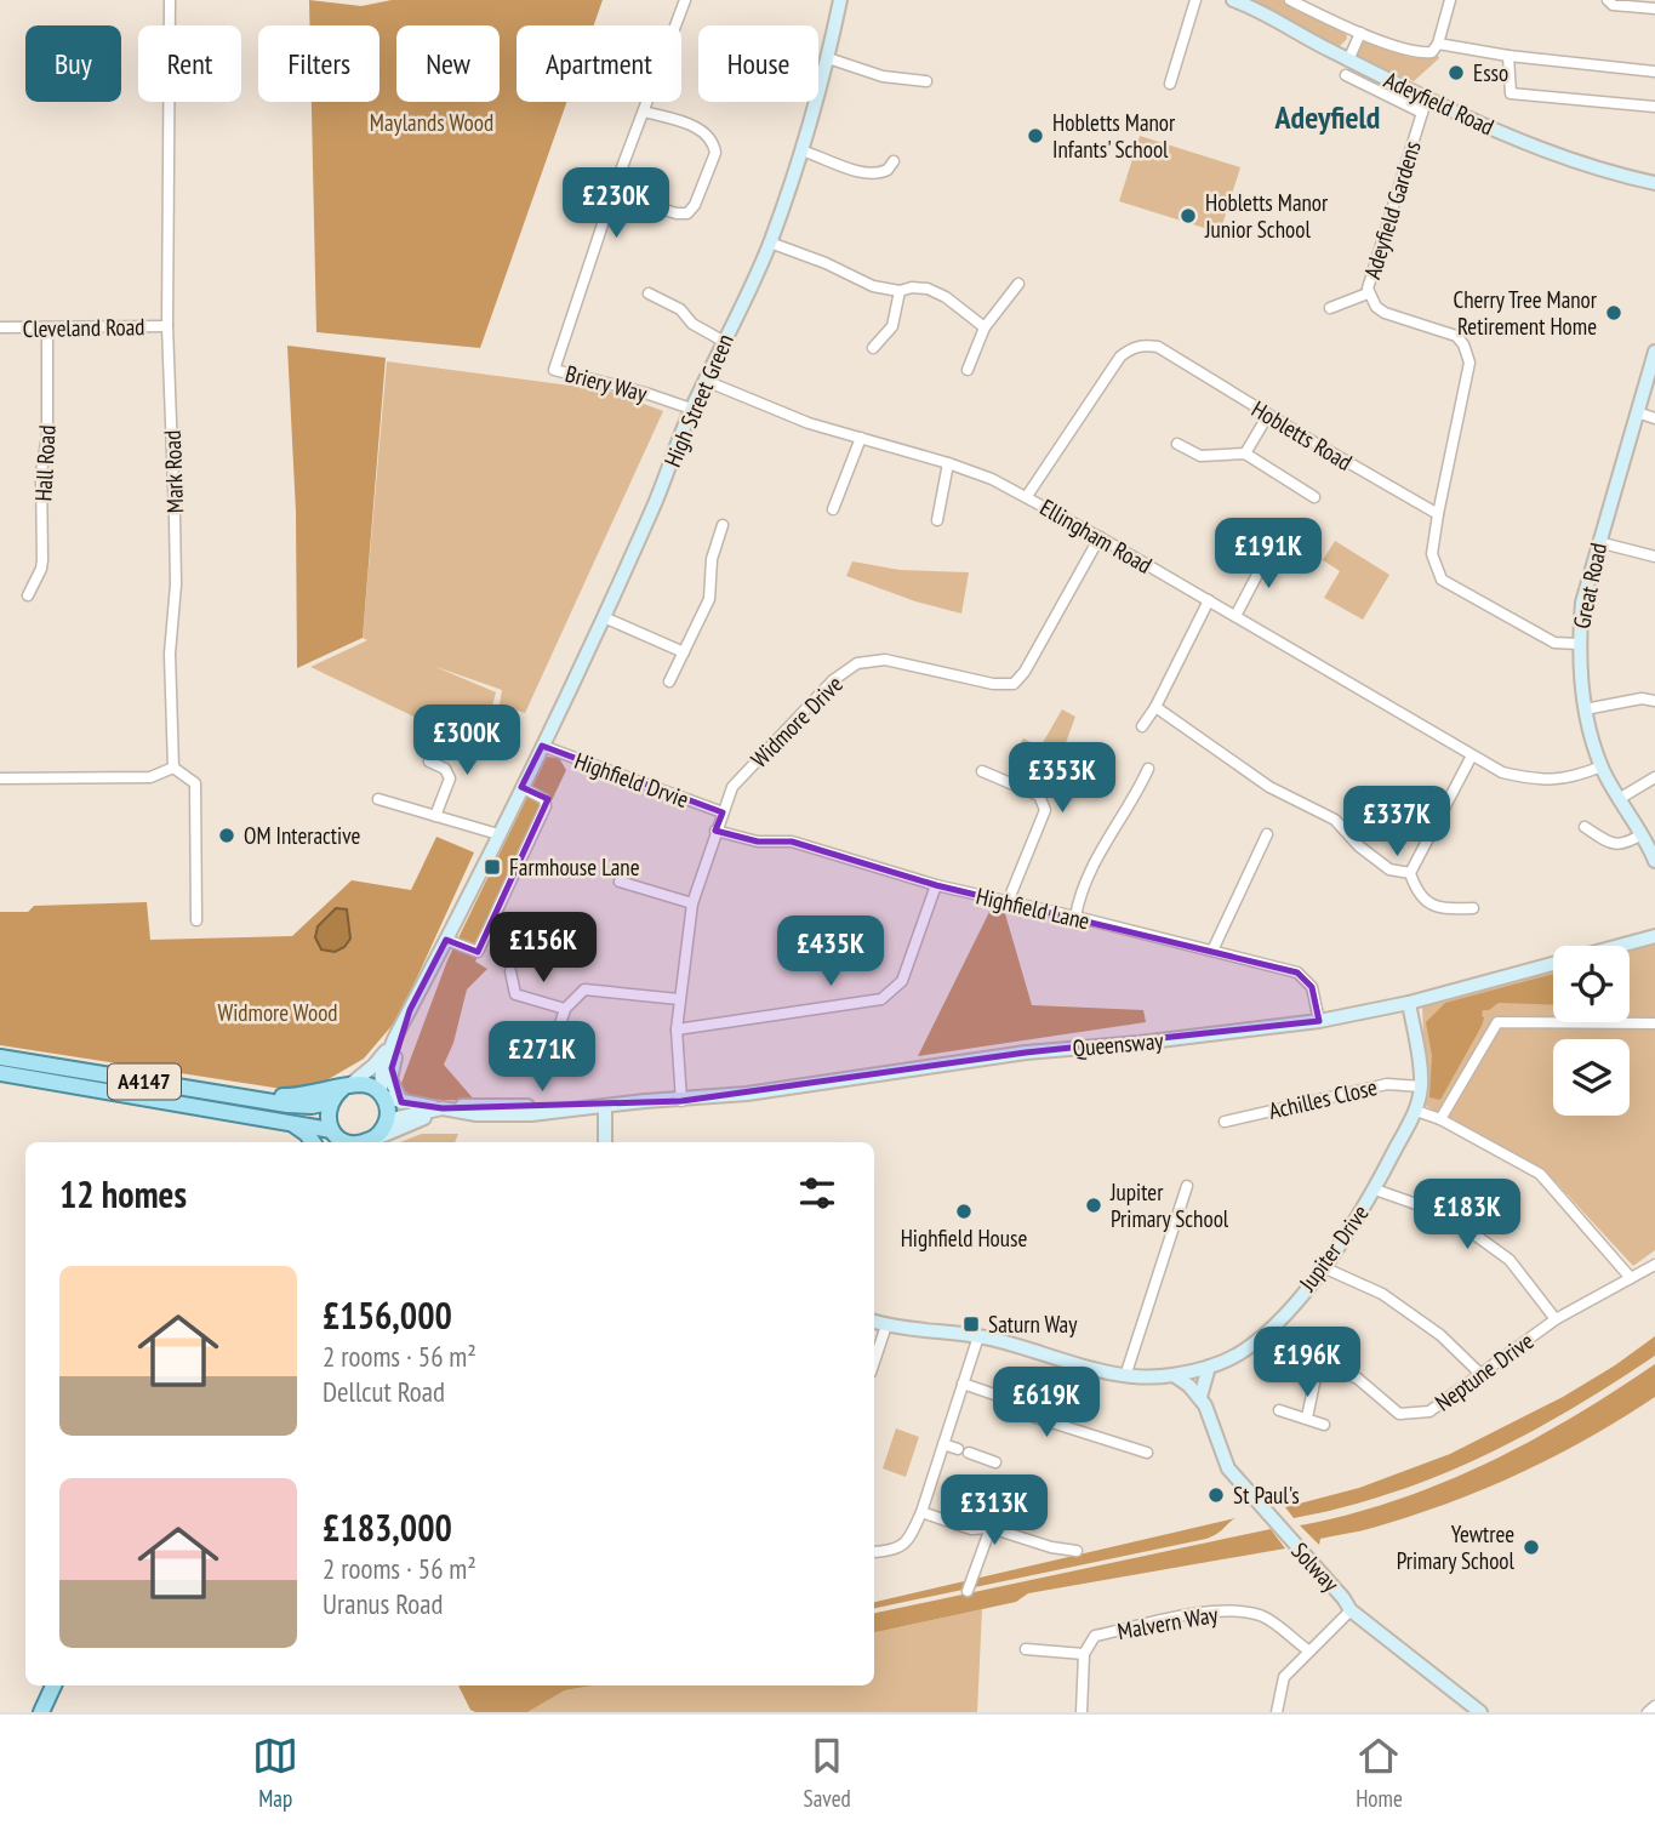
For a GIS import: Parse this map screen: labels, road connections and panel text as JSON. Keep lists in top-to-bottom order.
{
  "streets": {
    "main road": ["A4147"],
    "street": [
      "Adeyfield Road",
      "Adeyfield Gardens",
      "Cleveland Road",
      "Briery Way",
      "High Street Green",
      "Hobletts Road",
      "Hall Road",
      "Mark Road",
      "Ellingham Road",
      "Great Road",
      "Widmore Drive",
      "Highfield Drvie",
      "Highfield Lane",
      "Queensway",
      "Achilles Close",
      "Jupiter Drive",
      "Neptune Drive",
      "Solway",
      "Malvern Way"
    ]
  },
  "crossings": [
    ["Adeyfield Road", "Adeyfield Gardens"],
    ["Adeyfield Gardens", "Hobletts Road"],
    ["Cleveland Road", "Hall Road"],
    ["Cleveland Road", "Mark Road"],
    ["Briery Way", "High Street Green"],
    ["High Street Green", "Ellingham Road"],
    ["High Street Green", "Highfield Drvie"],
    ["High Street Green", "Queensway"],
    ["High Street Green", "A4147"],
    ["Hobletts Road", "Ellingham Road"],
    ["Ellingham Road", "Great Road"],
    ["Ellingham Road", "Widmore Drive"],
    ["Widmore Drive", "Highfield Drvie"],
    ["Widmore Drive", "Highfield Lane"],
    ["Widmore Drive", "Queensway"],
    ["Highfield Lane", "Queensway"],
    ["Queensway", "A4147"],
    ["Queensway", "Jupiter Drive"],
    ["Achilles Close", "Jupiter Drive"],
    ["Jupiter Drive", "Neptune Drive"],
    ["Jupiter Drive", "Solway"]
  ],
  "districts": ["Adeyfield"],
  "parks": ["Maylands Wood", "Widmore Wood"],
  "places": {
    "other": [
      "Esso",
      "Hobletts Manor Infants' School",
      "Hobletts Manor Junior School",
      "Cherry Tree Manor Retirement Home",
      "OM Interactive",
      "Jupiter Primary School",
      "Highfield House",
      "St Paul's",
      "Yewtree Primary School"
    ],
    "transit": ["Farmhouse Lane", "Saturn Way"]
  },
  "page": {
    "chip": [
      "Buy",
      "Rent",
      "Filters",
      "New",
      "Apartment",
      "House"
    ],
    "price": [
      "£230K",
      "£191K",
      "£300K",
      "£353K",
      "£337K",
      "£156K",
      "£435K",
      "£271K",
      "£183K",
      "£196K",
      "£619K",
      "£313K"
    ],
    "heading": "12 homes",
    "list": [
      {
        "name": "£156,000",
        "note": "2 rooms · 56 m² · Dellcut Road"
      },
      {
        "name": "£183,000",
        "note": "2 rooms · 56 m² · Uranus Road"
      }
    ],
    "tabs": ["Map", "Saved", "Home"]
  }
}
